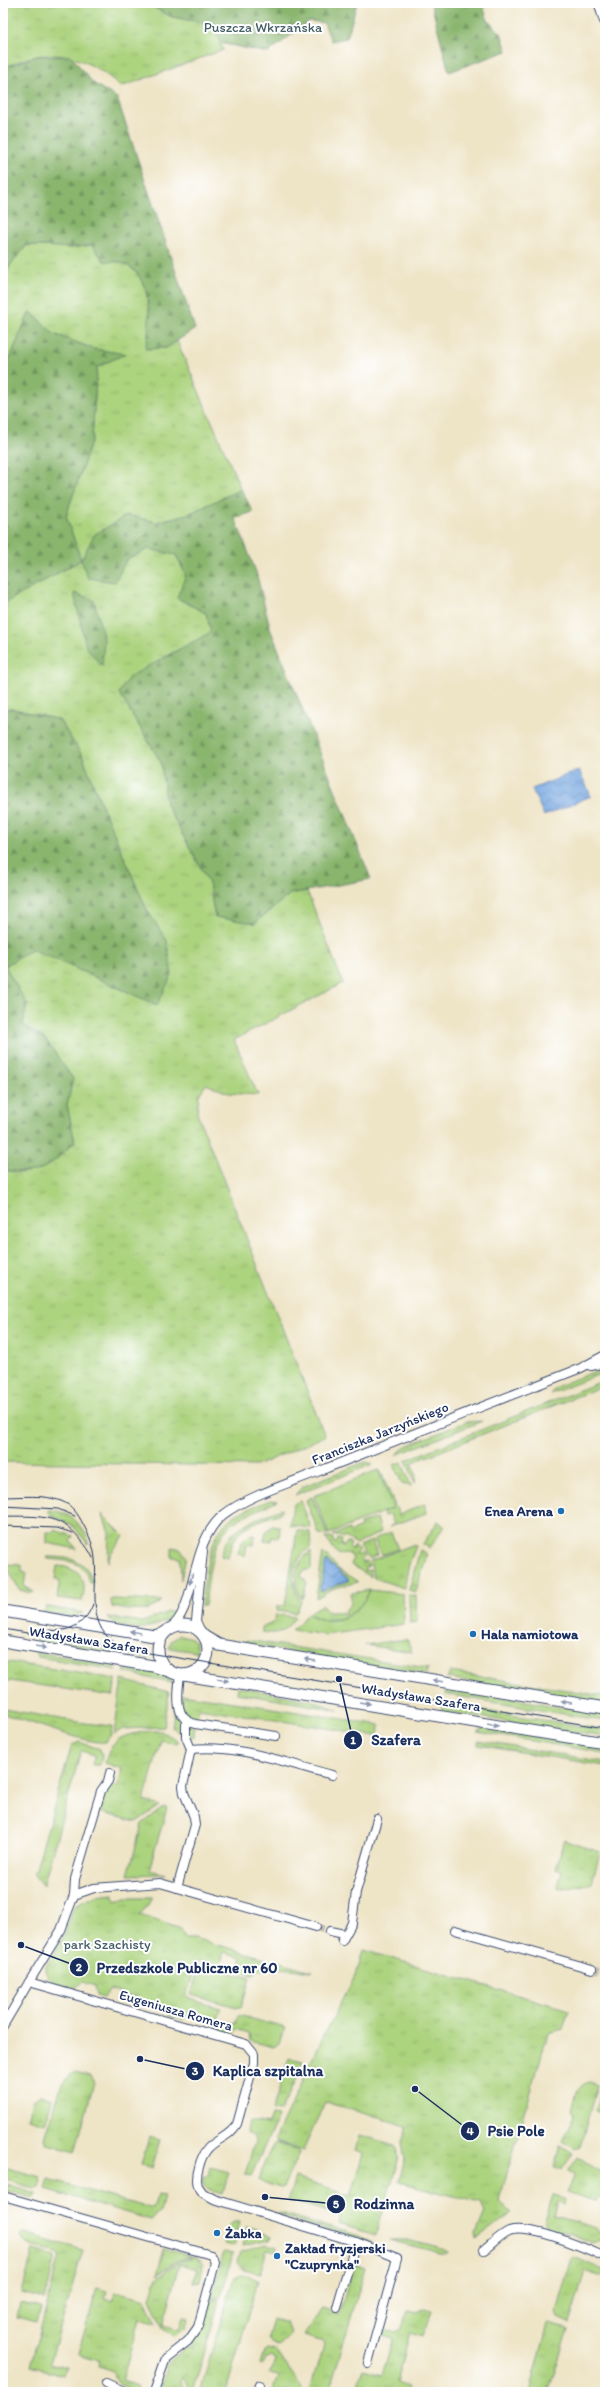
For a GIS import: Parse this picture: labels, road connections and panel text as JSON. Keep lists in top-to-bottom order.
{
  "streets": {
    "main road": ["Władysława Szafera"],
    "street": ["Franciszka Jarzyńskiego", "Eugeniusza Romera"]
  },
  "crossings": [
    ["Franciszka Jarzyńskiego", "Władysława Szafera"]
  ],
  "parks": ["Puszcza Wkrzańska", "park Szachisty"],
  "places": [
    "Enea Arena",
    "Hala namiotowa",
    "Szafera",
    "Przedszkole Publiczne nr 60",
    "Kaplica szpitalna",
    "Psie Pole",
    "Rodzinna",
    "Żabka",
    "Zakład fryzjerski \"Czuprynka\""
  ]
}
